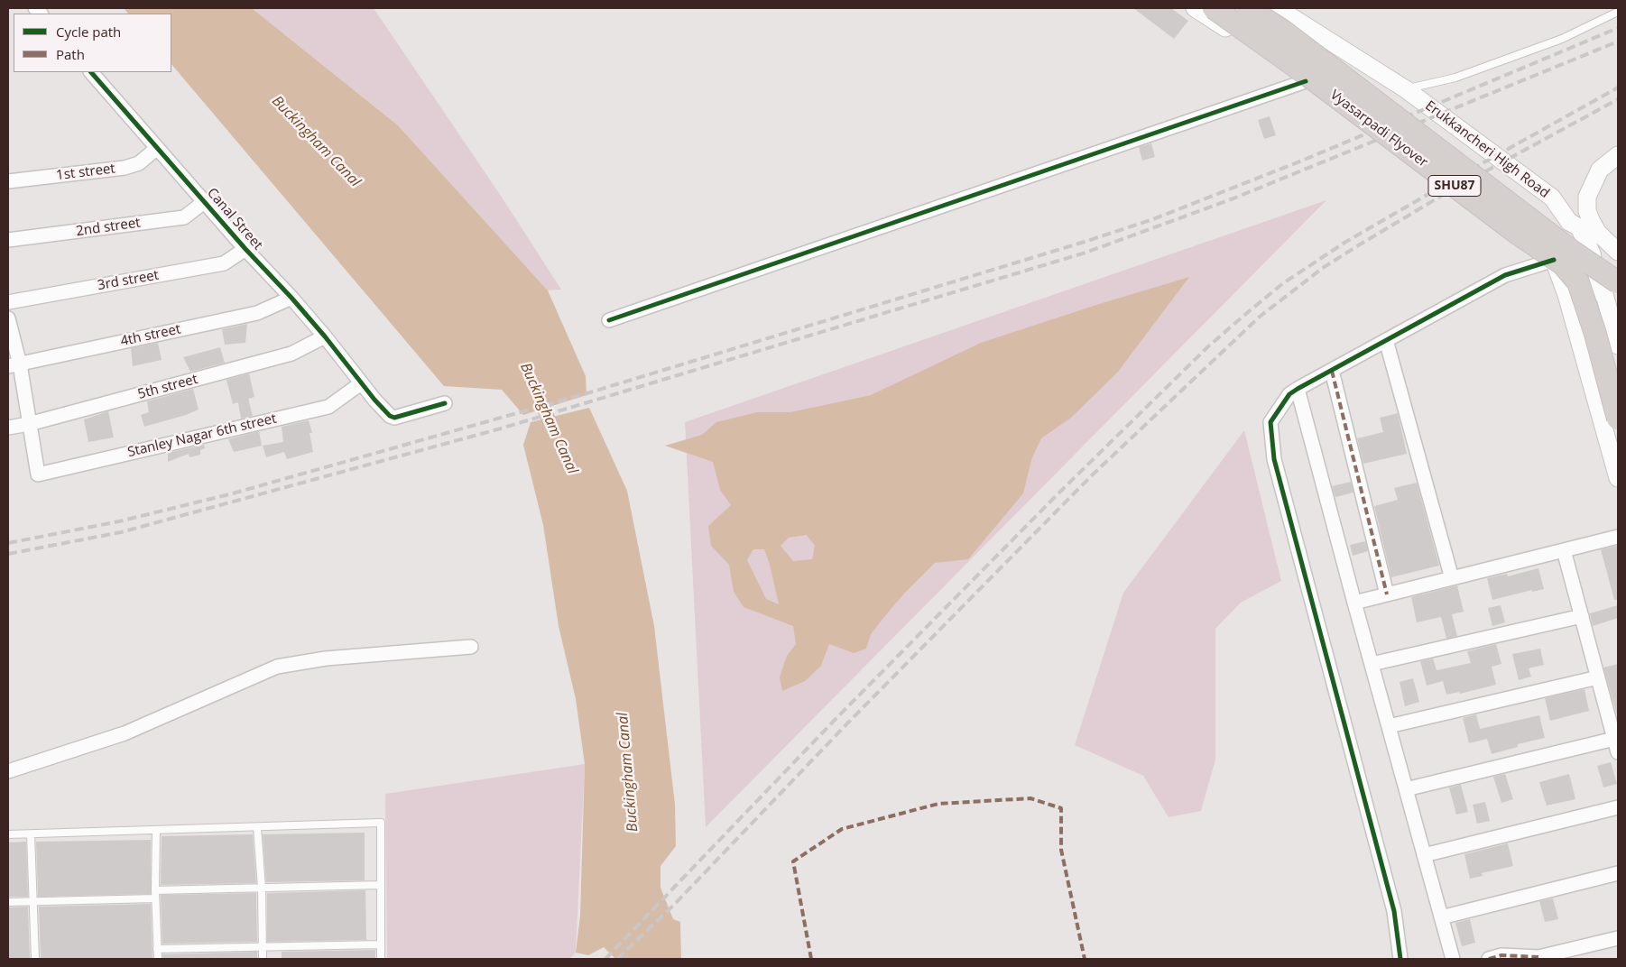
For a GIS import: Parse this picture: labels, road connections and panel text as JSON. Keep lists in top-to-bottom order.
{
  "streets": {
    "main road": ["Vyasarpadi Flyover", "SHU87"],
    "street": [
      "Erukkancheri High Road",
      "1st street",
      "Canal Street",
      "2nd street",
      "3rd street",
      "4th street",
      "5th street",
      "Stanley Nagar 6th street"
    ]
  },
  "crossings": [
    ["Vyasarpadi Flyover", "Erukkancheri High Road"],
    ["1st street", "Canal Street"],
    ["Canal Street", "2nd street"],
    ["Canal Street", "3rd street"],
    ["Canal Street", "4th street"],
    ["Canal Street", "5th street"],
    ["Canal Street", "Stanley Nagar 6th street"],
    ["5th street", "Stanley Nagar 6th street"]
  ],
  "water": ["Buckingham Canal"],
  "legend": ["Cycle path", "Path"]
}
